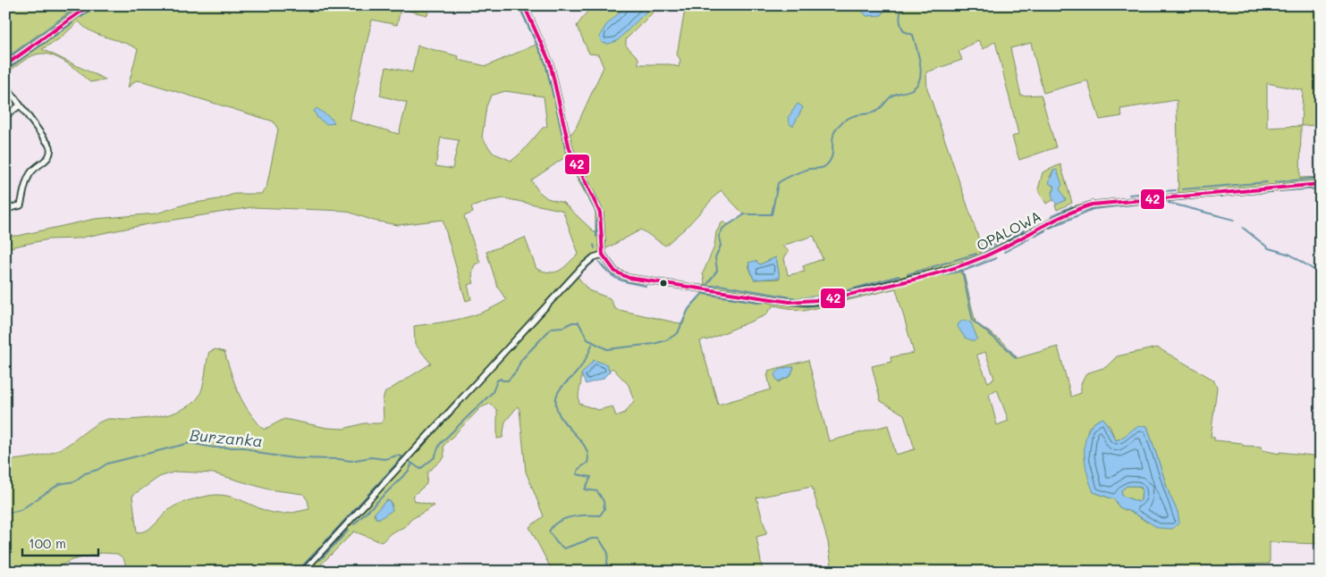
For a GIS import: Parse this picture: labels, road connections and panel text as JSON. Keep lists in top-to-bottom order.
{
  "streets": {
    "street": ["OPALOWA"]
  },
  "water": ["Burzanka"],
  "lines": ["transit line 42"],
  "scale_bar": "100 m"
}
